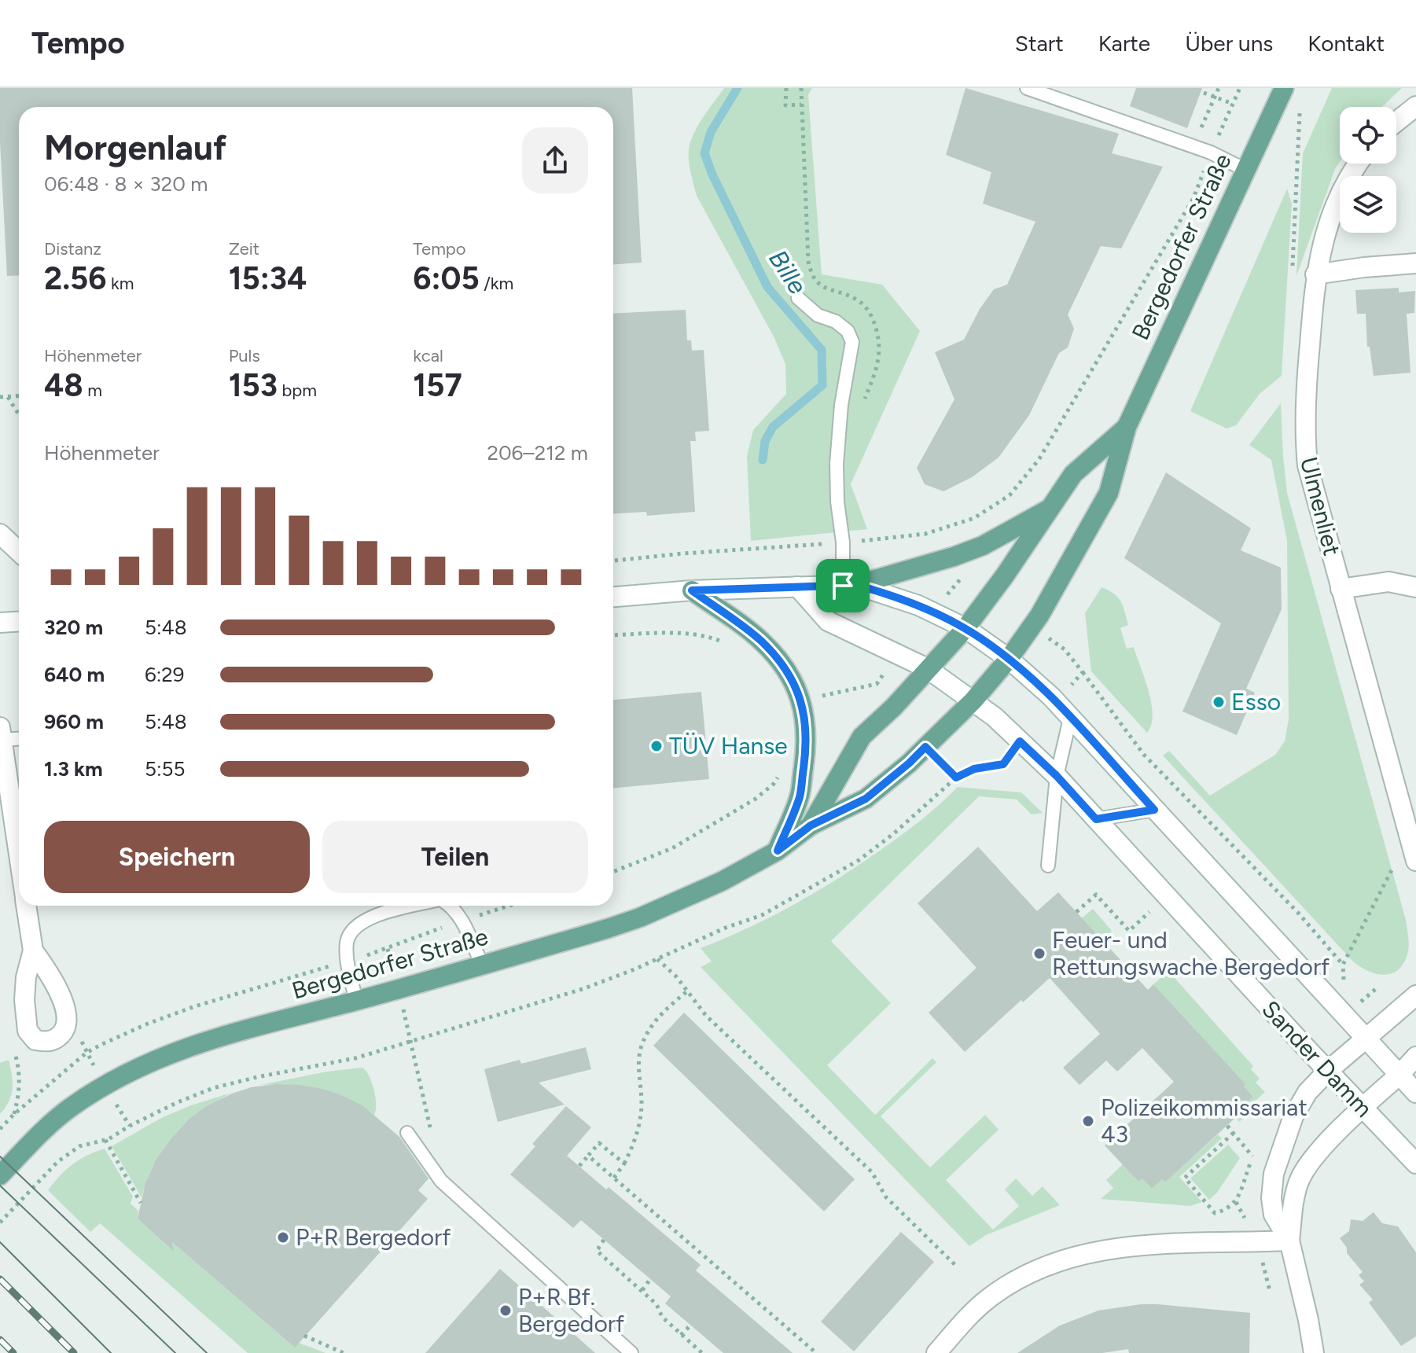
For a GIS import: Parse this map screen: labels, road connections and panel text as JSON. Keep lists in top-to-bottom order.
{
  "streets": {
    "main road": ["Bergedorfer Straße"],
    "street": ["Ulmenliet", "Sander Damm"]
  },
  "crossings": [
    ["Bergedorfer Straße", "Sander Damm"]
  ],
  "water": ["Bille"],
  "places": [
    "Esso",
    "TÜV Hanse",
    "Feuer- und Rettungswache Bergedorf",
    "Polizeikommissariat 43",
    "P+R Bergedorf",
    "P+R Bf. Bergedorf"
  ],
  "page": {
    "header": "Tempo",
    "nav": [
      "Start",
      "Karte",
      "Über uns",
      "Kontakt"
    ],
    "heading": ["Morgenlauf", "06:48 · 8 × 320 m"],
    "stats": [
      ["Distanz", "2.56 km"],
      ["Zeit", "15:34"],
      ["Tempo", "6:05 /km"],
      ["Höhenmeter", "48 m"],
      ["Puls", "153 bpm"],
      ["kcal", "157"]
    ],
    "chart": ["Höhenmeter", "206–212 m"],
    "list": [
      {
        "name": "320 m",
        "note": "5:48"
      },
      {
        "name": "640 m",
        "note": "6:29"
      },
      {
        "name": "960 m",
        "note": "5:48"
      },
      {
        "name": "1.3 km",
        "note": "5:55"
      }
    ],
    "buttons": ["Speichern", "Teilen"]
  }
}
